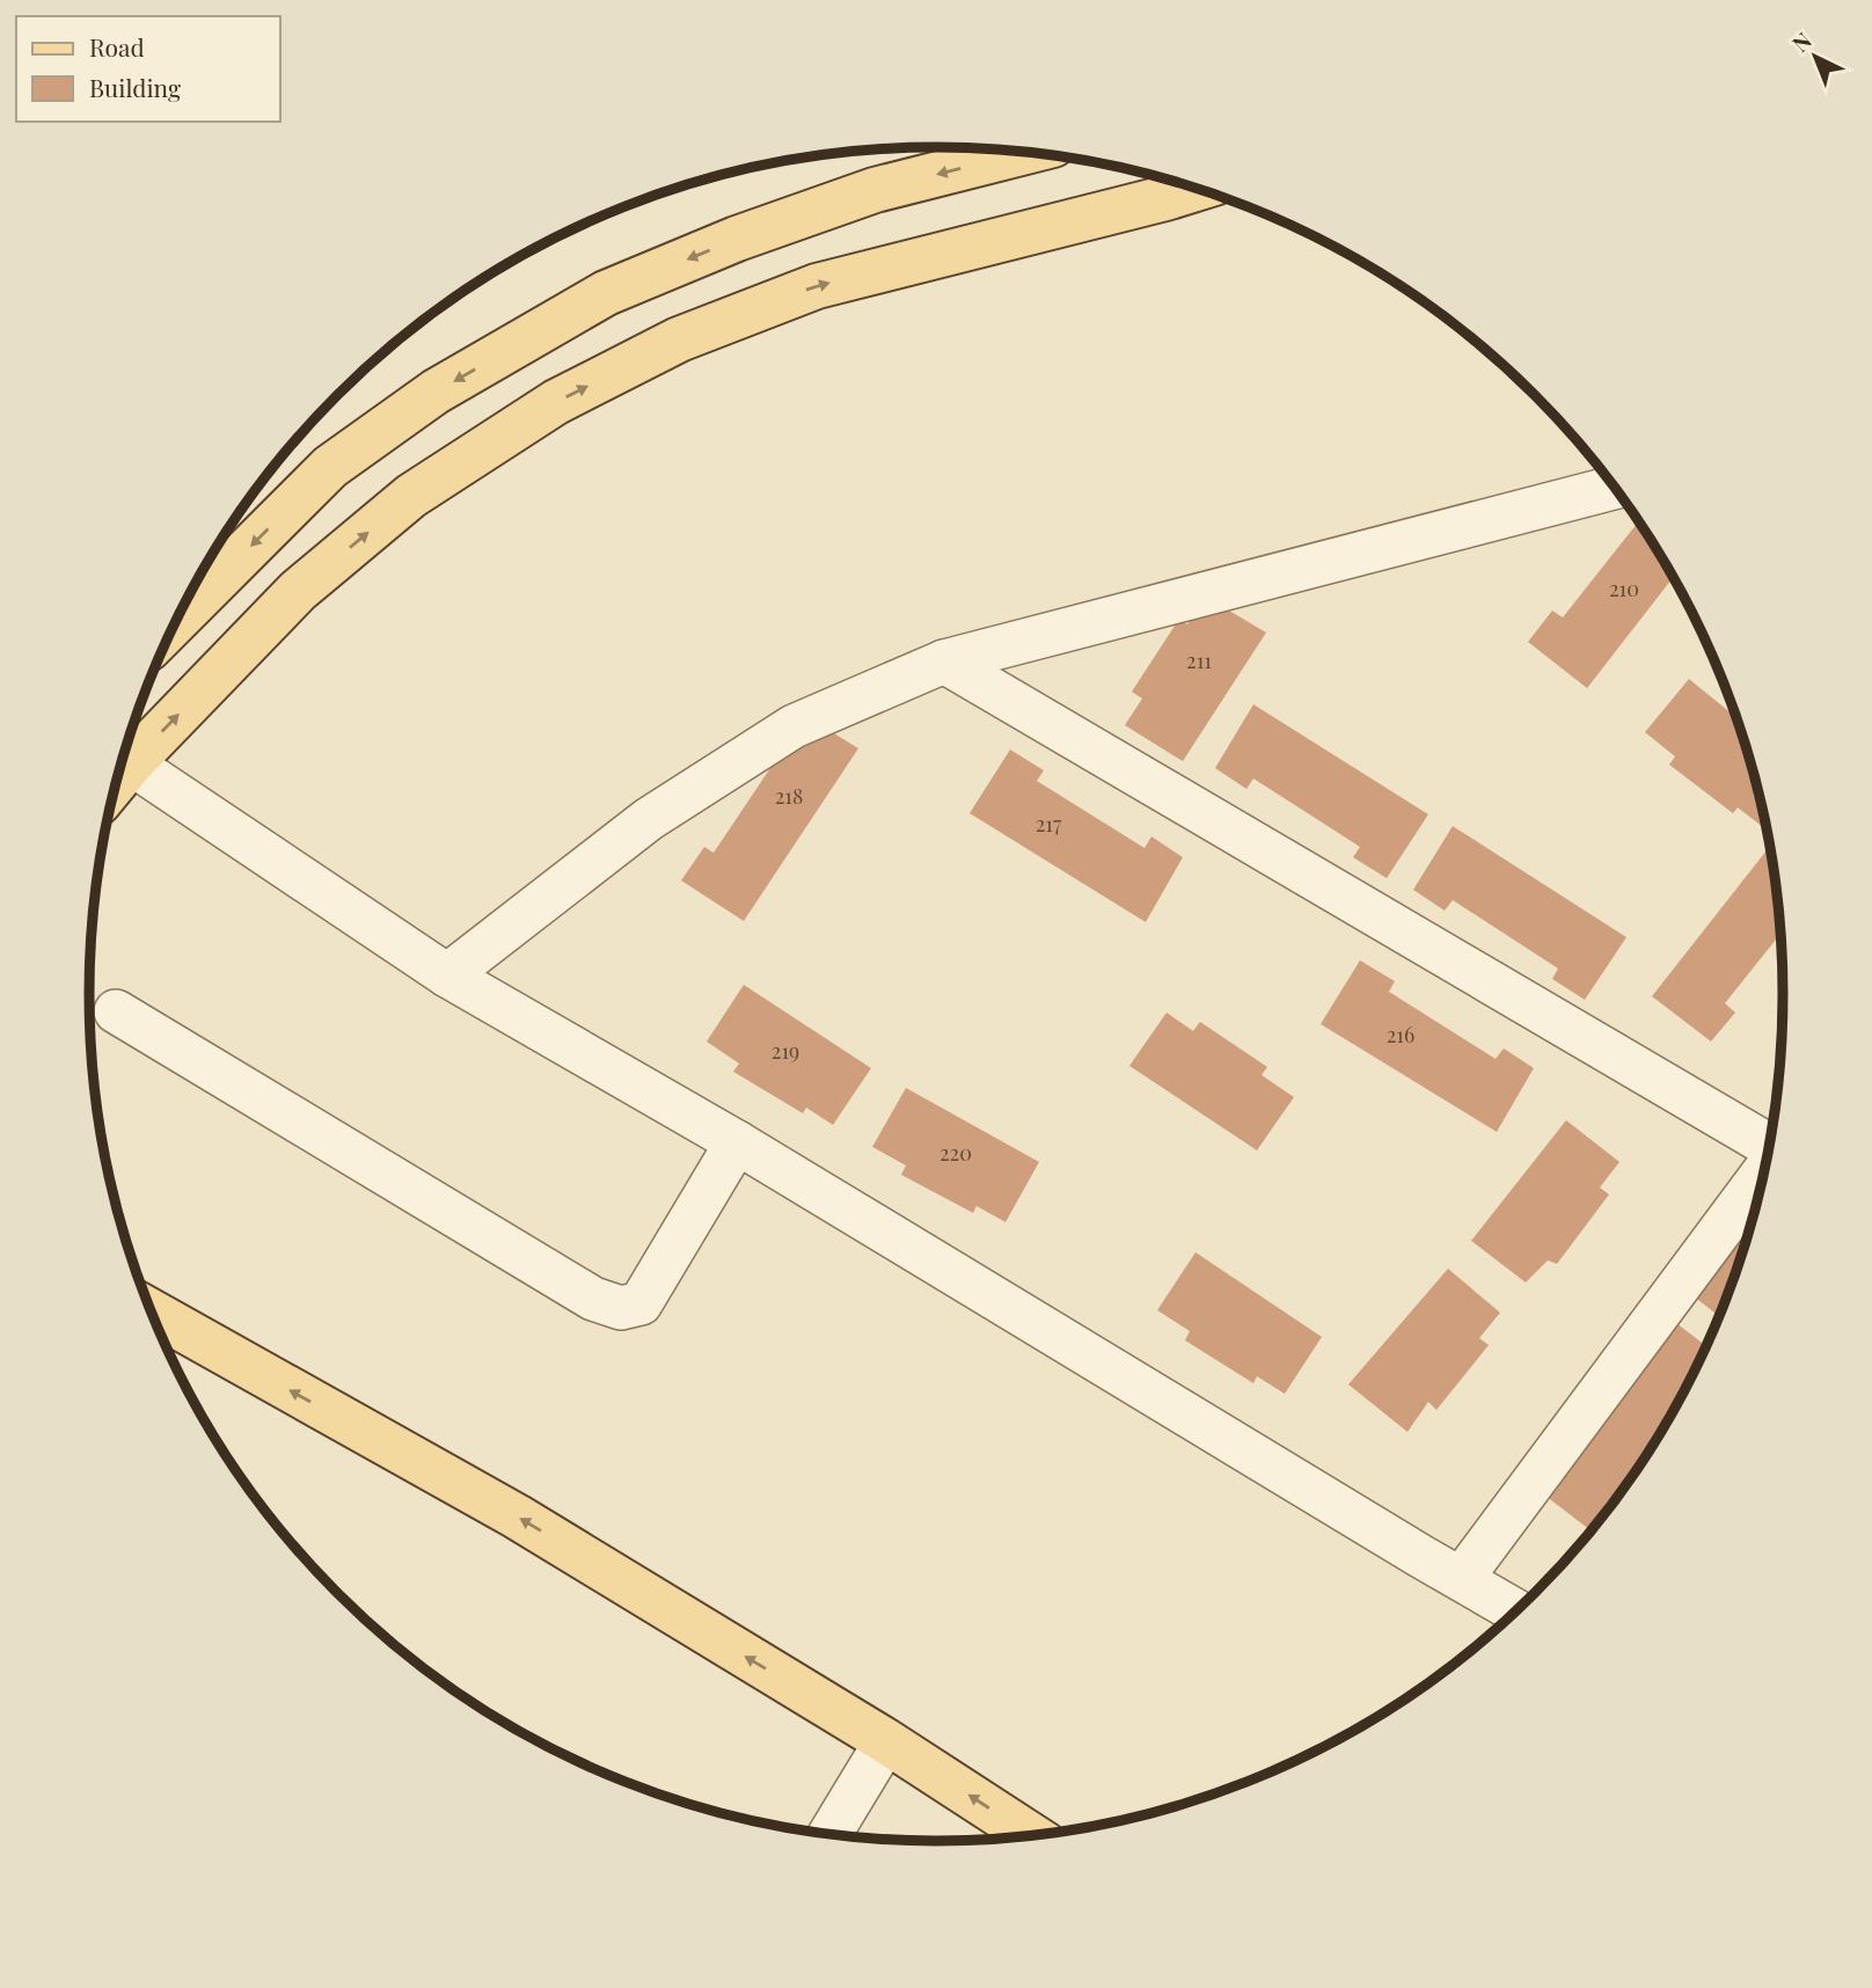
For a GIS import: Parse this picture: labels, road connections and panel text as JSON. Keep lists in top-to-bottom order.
{
  "house_numbers": [
    "210",
    "211",
    "218",
    "217",
    "216",
    "219",
    "220"
  ],
  "legend": ["Road", "Building"],
  "north": "top left"
}
